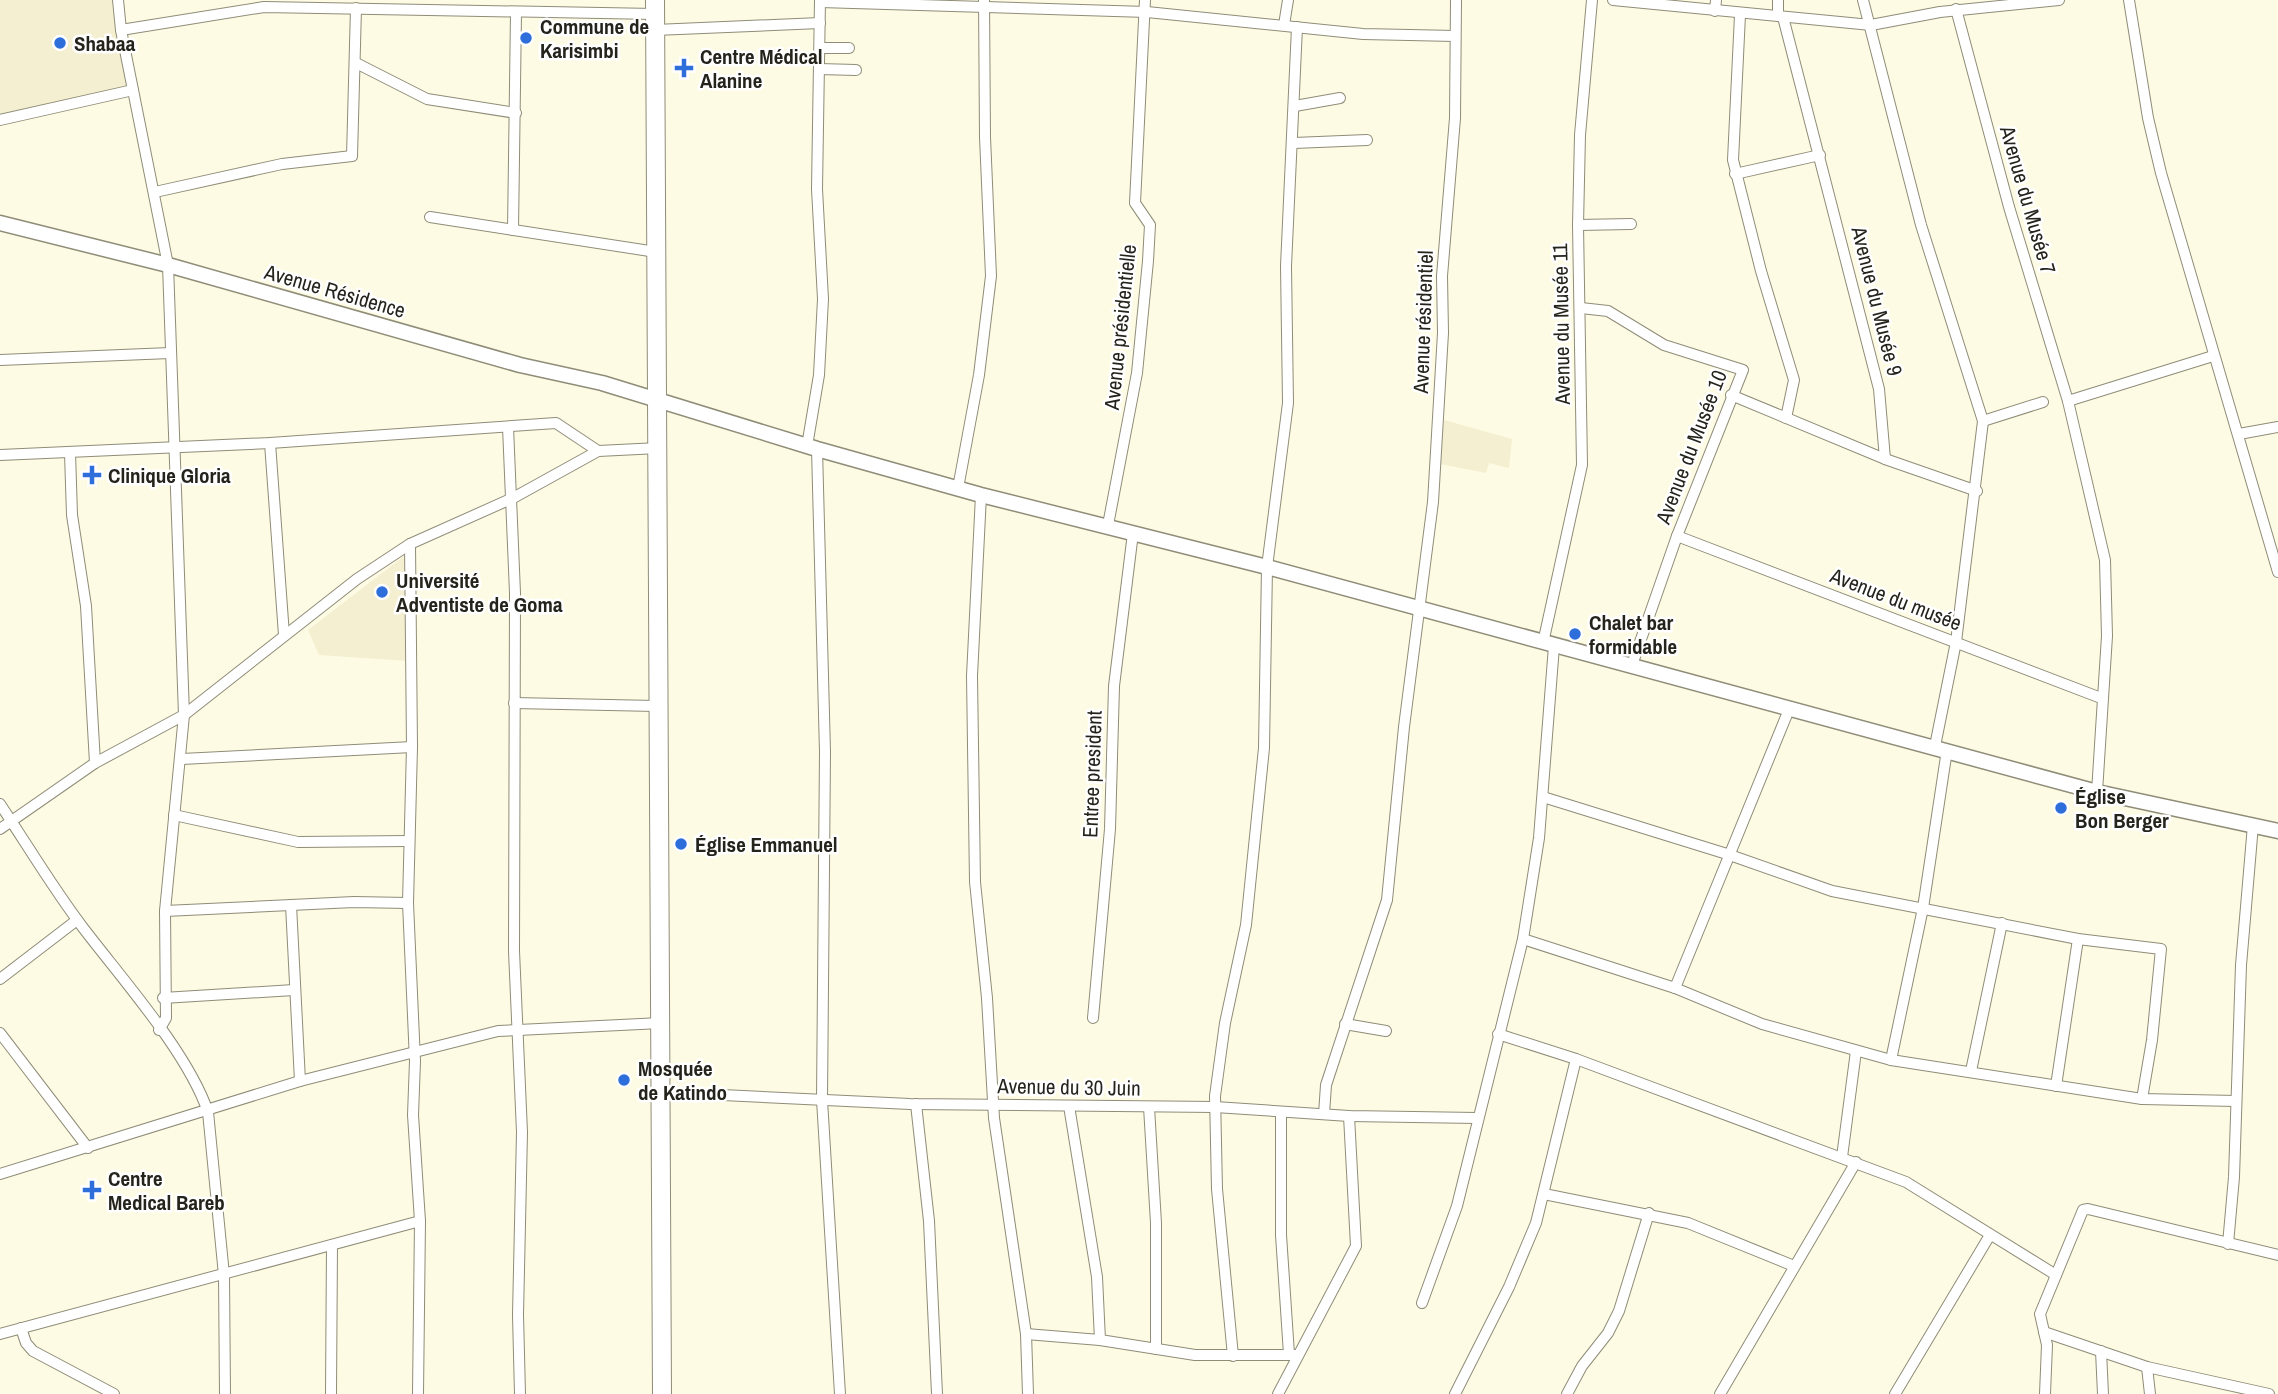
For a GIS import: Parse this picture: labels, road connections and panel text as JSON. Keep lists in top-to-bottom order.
{
  "streets": {
    "street": [
      "Avenue du Musée 7",
      "Avenue Résidence",
      "Avenue du Musée 9",
      "Avenue résidentiel",
      "Avenue du Musée 11",
      "Avenue présidentielle",
      "Avenue du Musée 10",
      "Avenue du musée",
      "Entree president",
      "Avenue du 30 Juin"
    ]
  },
  "crossings": [
    ["Avenue du Musée 7", "Avenue Résidence"],
    ["Avenue du Musée 7", "Avenue du musée"],
    ["Avenue Résidence", "Avenue résidentiel"],
    ["Avenue Résidence", "Avenue du Musée 11"],
    ["Avenue Résidence", "Avenue présidentielle"],
    ["Avenue Résidence", "Avenue du Musée 10"],
    ["Avenue Résidence", "Entree president"],
    ["Avenue résidentiel", "Avenue du 30 Juin"],
    ["Avenue du Musée 11", "Avenue du Musée 10"],
    ["Avenue du Musée 11", "Avenue du 30 Juin"],
    ["Avenue du Musée 10", "Avenue du musée"]
  ],
  "places": {
    "other": [
      "Commune de Karisimbi",
      "Shabaa",
      "Université Adventiste de Goma",
      "Chalet bar formidable",
      "Église Bon Berger",
      "Église Emmanuel",
      "Mosquée de Katindo"
    ],
    "health": ["Centre Médical Alanine", "Clinique Gloria", "Centre Medical Bareb"]
  }
}
